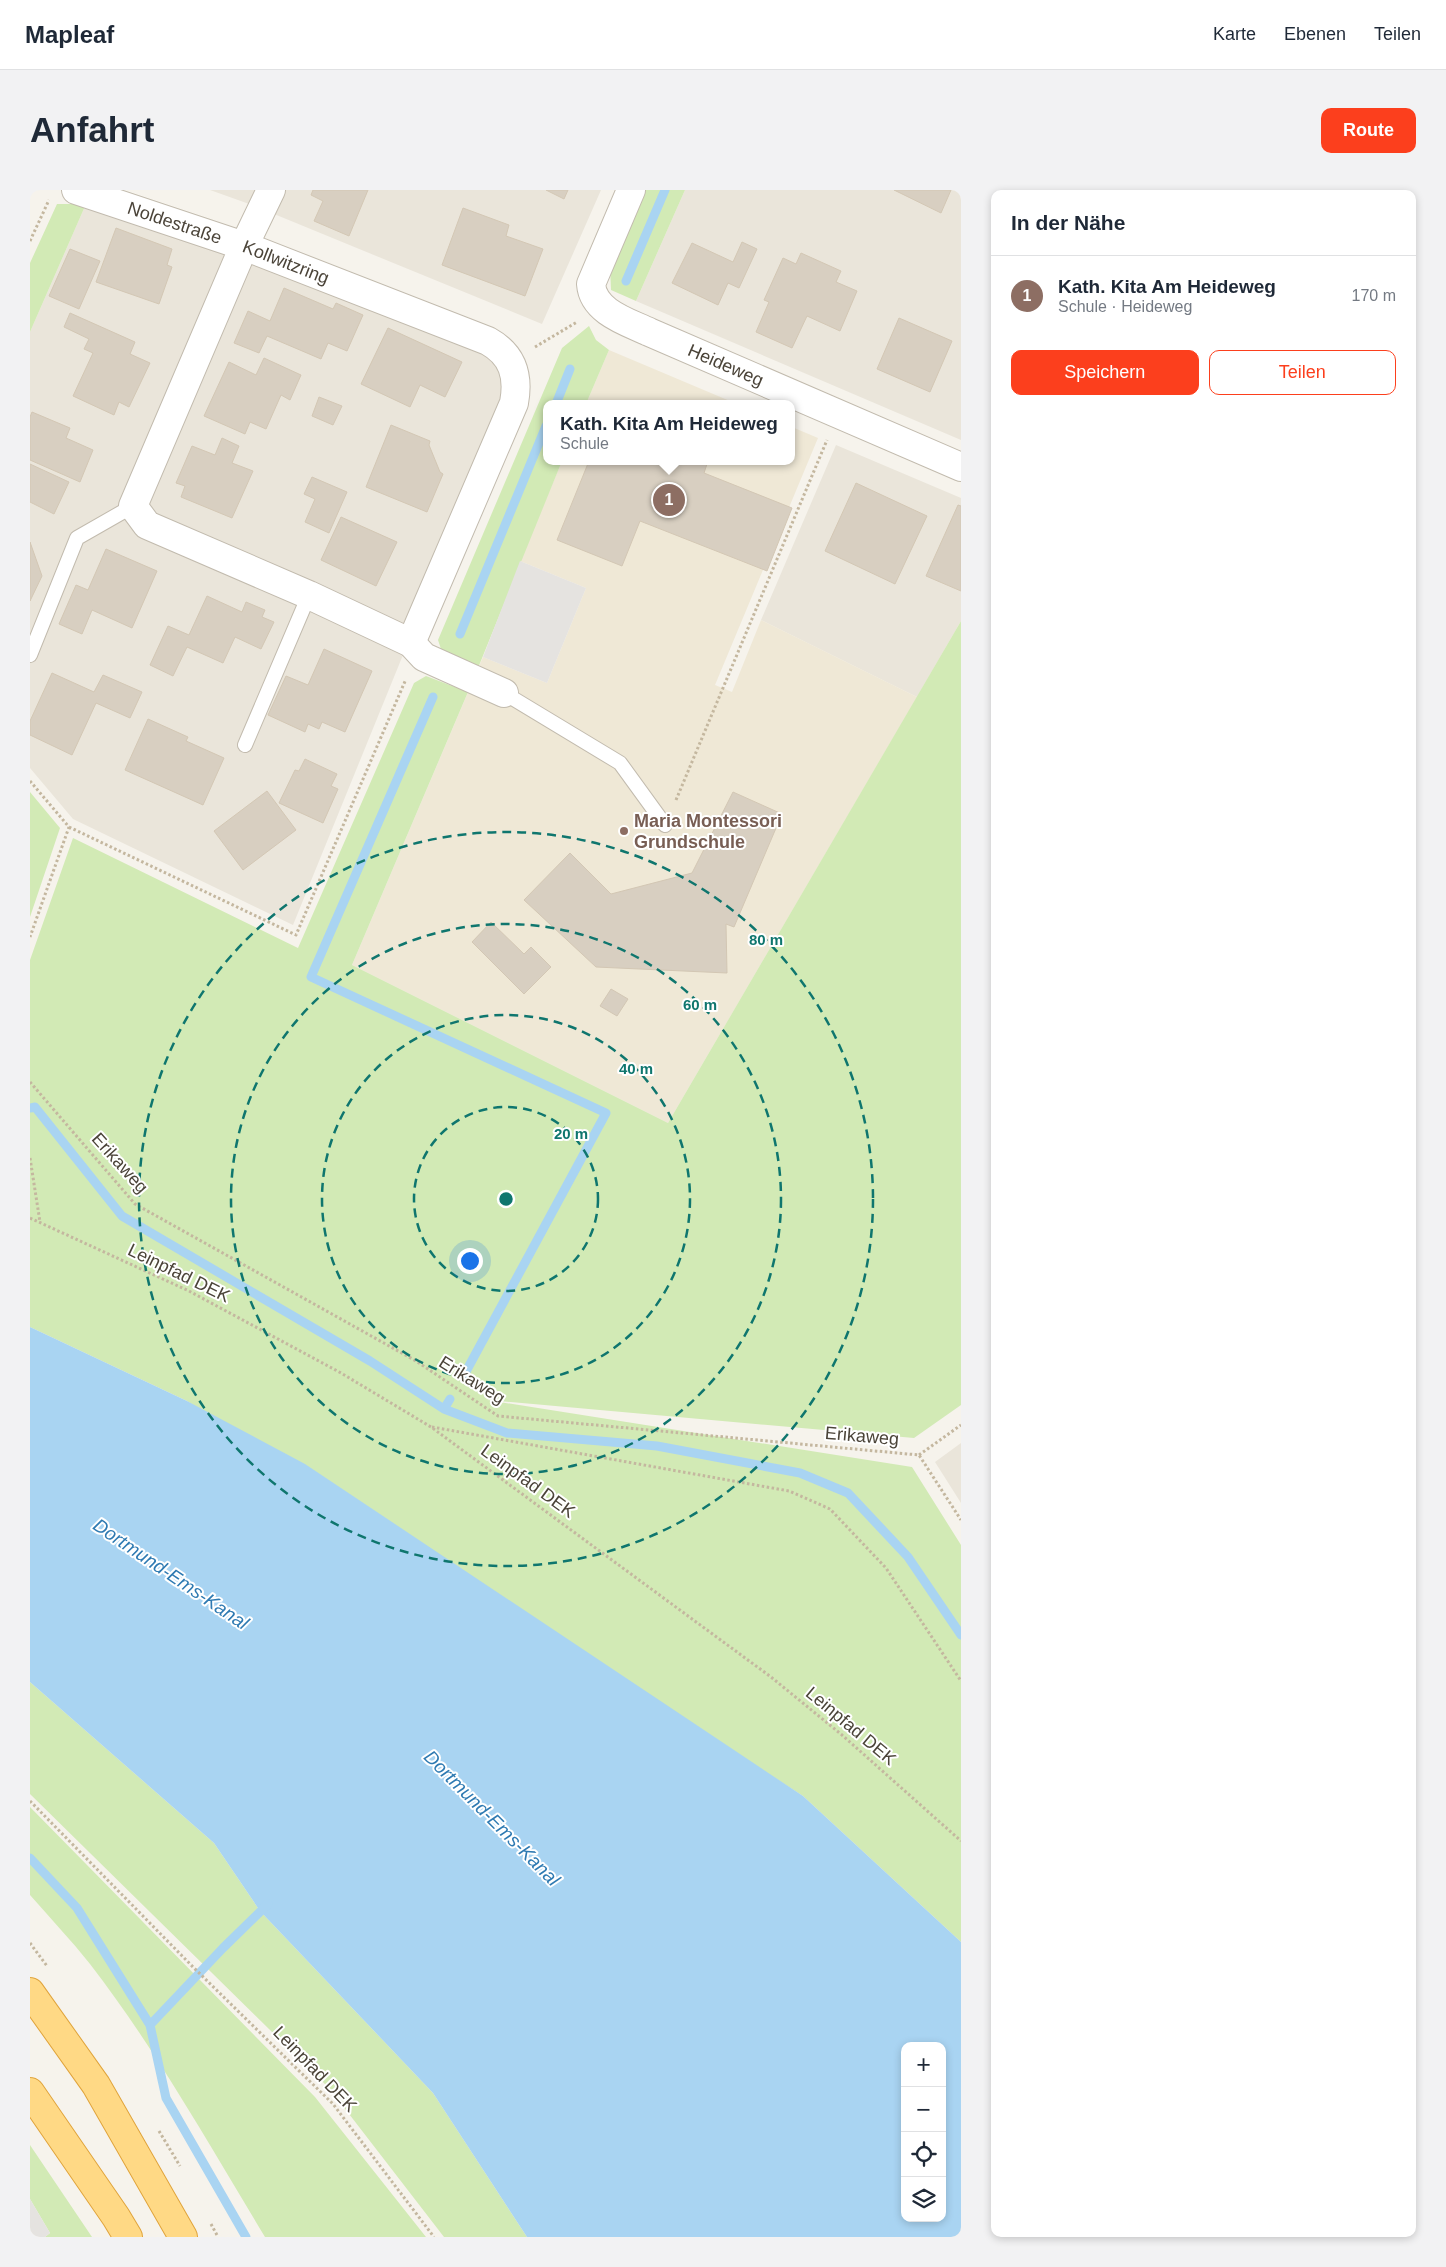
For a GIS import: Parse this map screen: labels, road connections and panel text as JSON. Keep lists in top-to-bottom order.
{
  "streets": {
    "street": ["Noldestraße", "Kollwitzring", "Heideweg"],
    "path": ["Erikaweg", "Leinpfad DEK"]
  },
  "crossings": [
    ["Noldestraße", "Kollwitzring"]
  ],
  "water": ["Dortmund-Ems-Kanal"],
  "places": ["Maria Montessori Grundschule"],
  "page": {
    "header": "Mapleaf",
    "nav": ["Karte", "Ebenen", "Teilen"],
    "buttons": [
      "Route",
      ["Speichern", "Teilen"]
    ],
    "title": "Anfahrt",
    "heading": "In der Nähe",
    "list": [
      {
        "mark": "1",
        "name": "Kath. Kita Am Heideweg",
        "note": "Schule · Heideweg",
        "value": "170 m"
      }
    ],
    "popup": ["Kath. Kita Am Heideweg", "Schule"],
    "pins": "1",
    "map_buttons": ["+", "−"]
  },
  "rings": [
    "80 m",
    "60 m",
    "40 m",
    "20 m"
  ]
}
